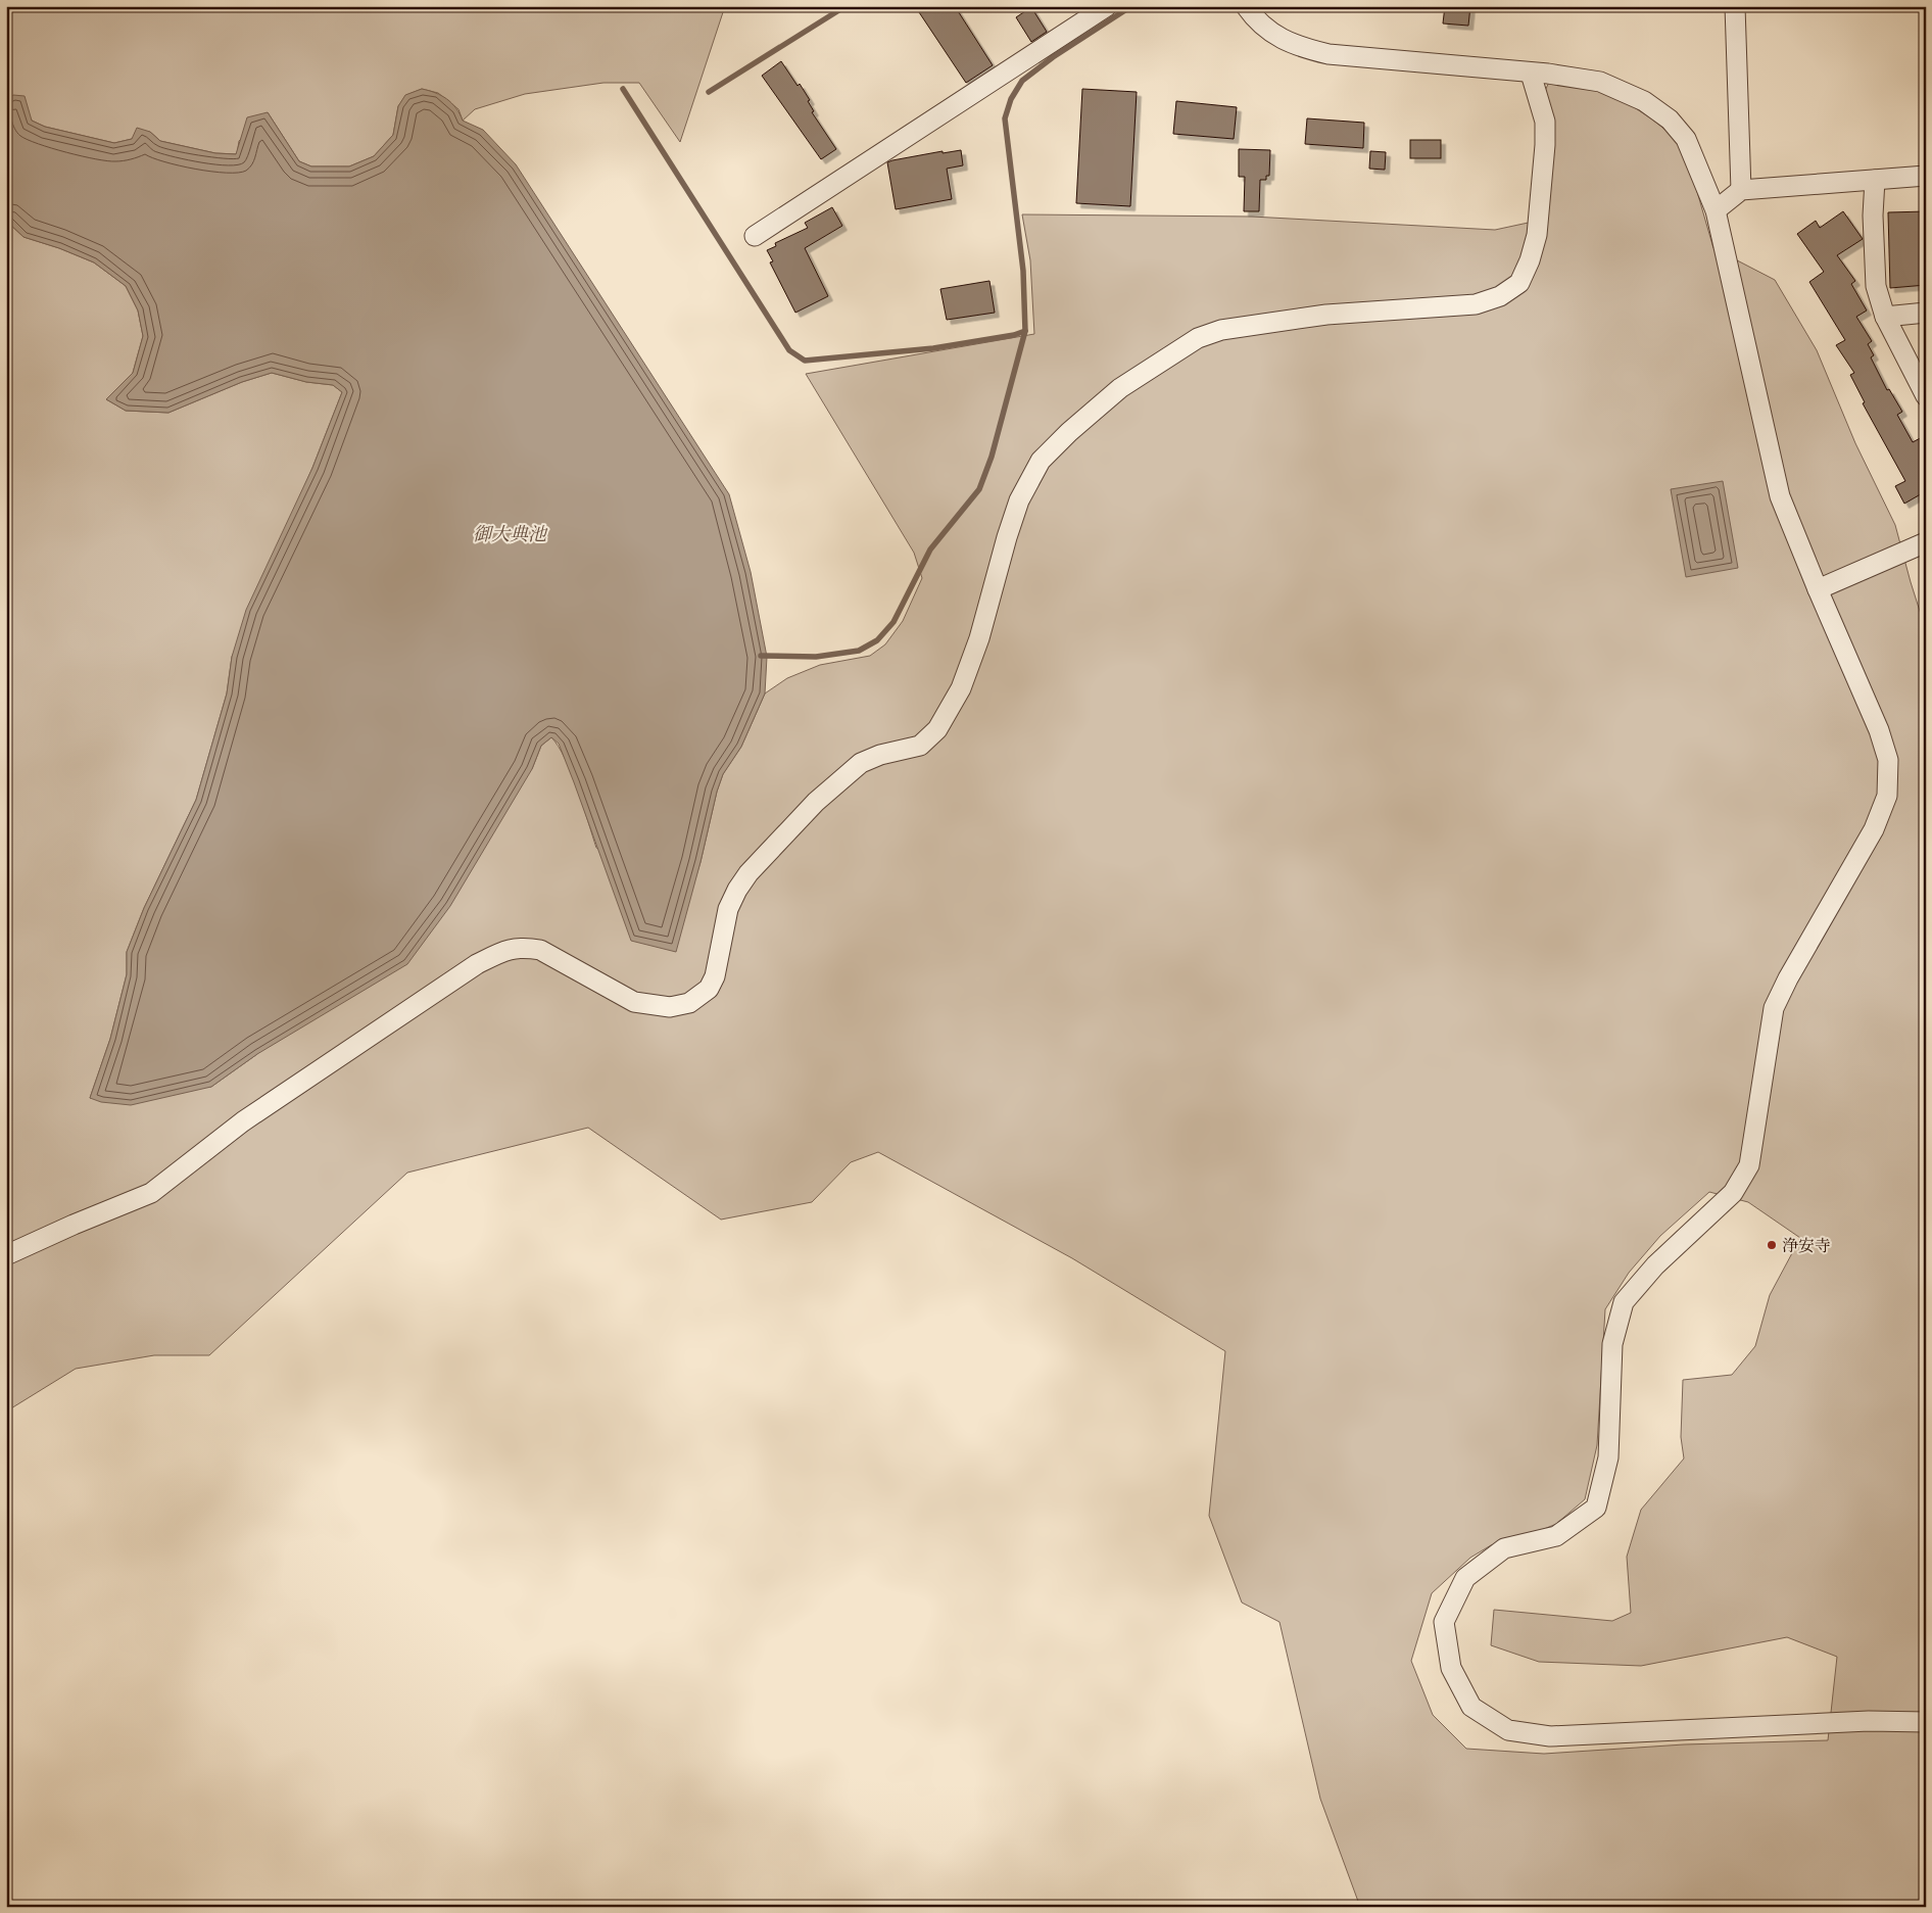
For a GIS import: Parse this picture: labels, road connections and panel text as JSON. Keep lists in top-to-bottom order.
{
  "water": ["御大典池"],
  "places": ["浄安寺"]
}
